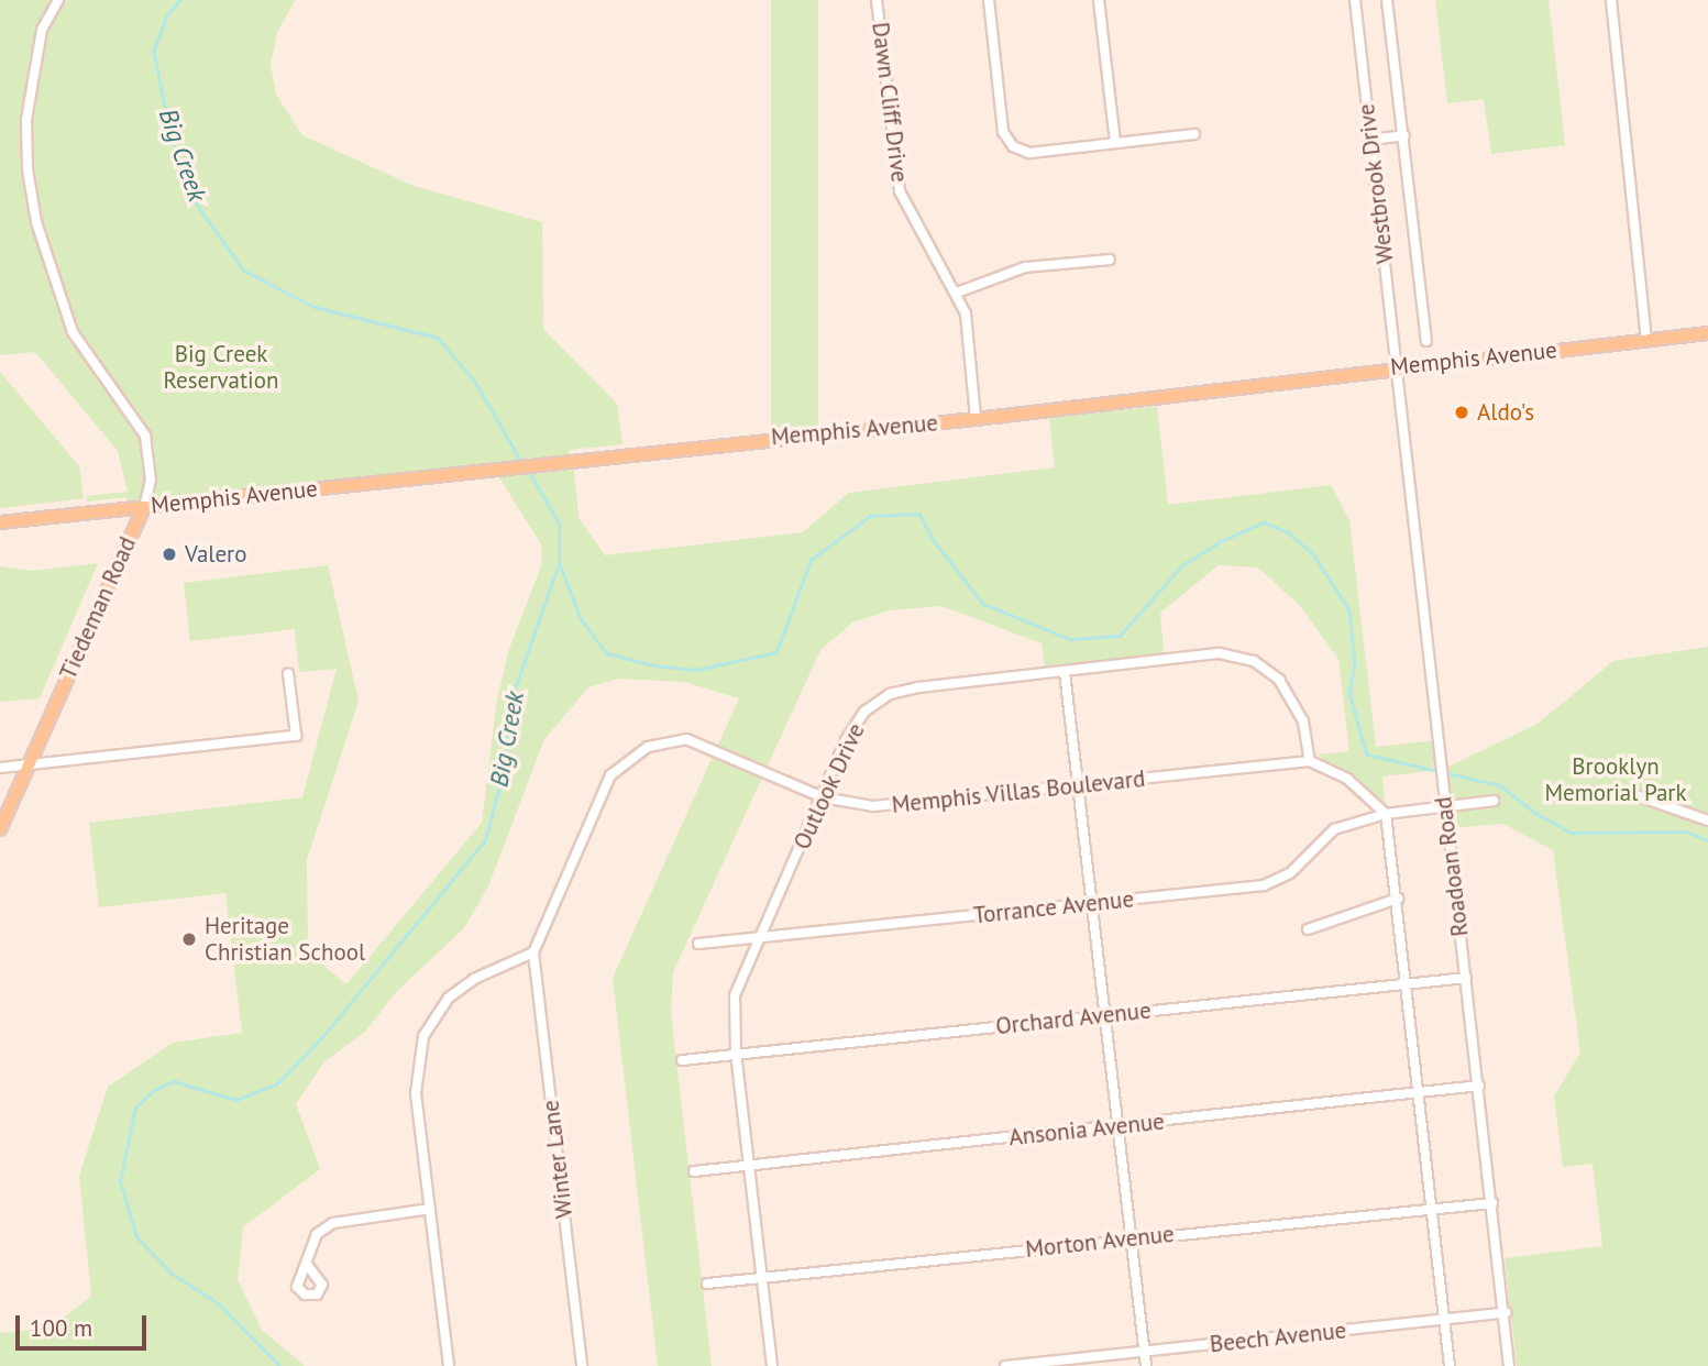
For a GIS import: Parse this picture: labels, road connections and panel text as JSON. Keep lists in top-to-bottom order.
{
  "streets": {
    "main road": ["Memphis Avenue", "Tiedeman Road"],
    "street": [
      "Dawn Cliff Drive",
      "Westbrook Drive",
      "Outlook Drive",
      "Memphis Villas Boulevard",
      "Roadoan Road",
      "Torrance Avenue",
      "Orchard Avenue",
      "Ansonia Avenue",
      "Winter Lane",
      "Morton Avenue",
      "Beech Avenue"
    ]
  },
  "crossings": [
    ["Dawn Cliff Drive", "Memphis Avenue"],
    ["Westbrook Drive", "Memphis Avenue"],
    ["Westbrook Drive", "Roadoan Road"],
    ["Memphis Avenue", "Tiedeman Road"],
    ["Memphis Avenue", "Roadoan Road"],
    ["Outlook Drive", "Memphis Villas Boulevard"],
    ["Outlook Drive", "Torrance Avenue"],
    ["Outlook Drive", "Orchard Avenue"],
    ["Outlook Drive", "Ansonia Avenue"],
    ["Outlook Drive", "Morton Avenue"],
    ["Memphis Villas Boulevard", "Winter Lane"],
    ["Roadoan Road", "Orchard Avenue"],
    ["Roadoan Road", "Ansonia Avenue"],
    ["Roadoan Road", "Morton Avenue"],
    ["Roadoan Road", "Beech Avenue"]
  ],
  "water": ["Big Creek"],
  "parks": ["Big Creek Reservation", "Brooklyn Memorial Park"],
  "places": ["Aldo's", "Valero", "Heritage Christian School"],
  "scale_bar": "100 m"
}
